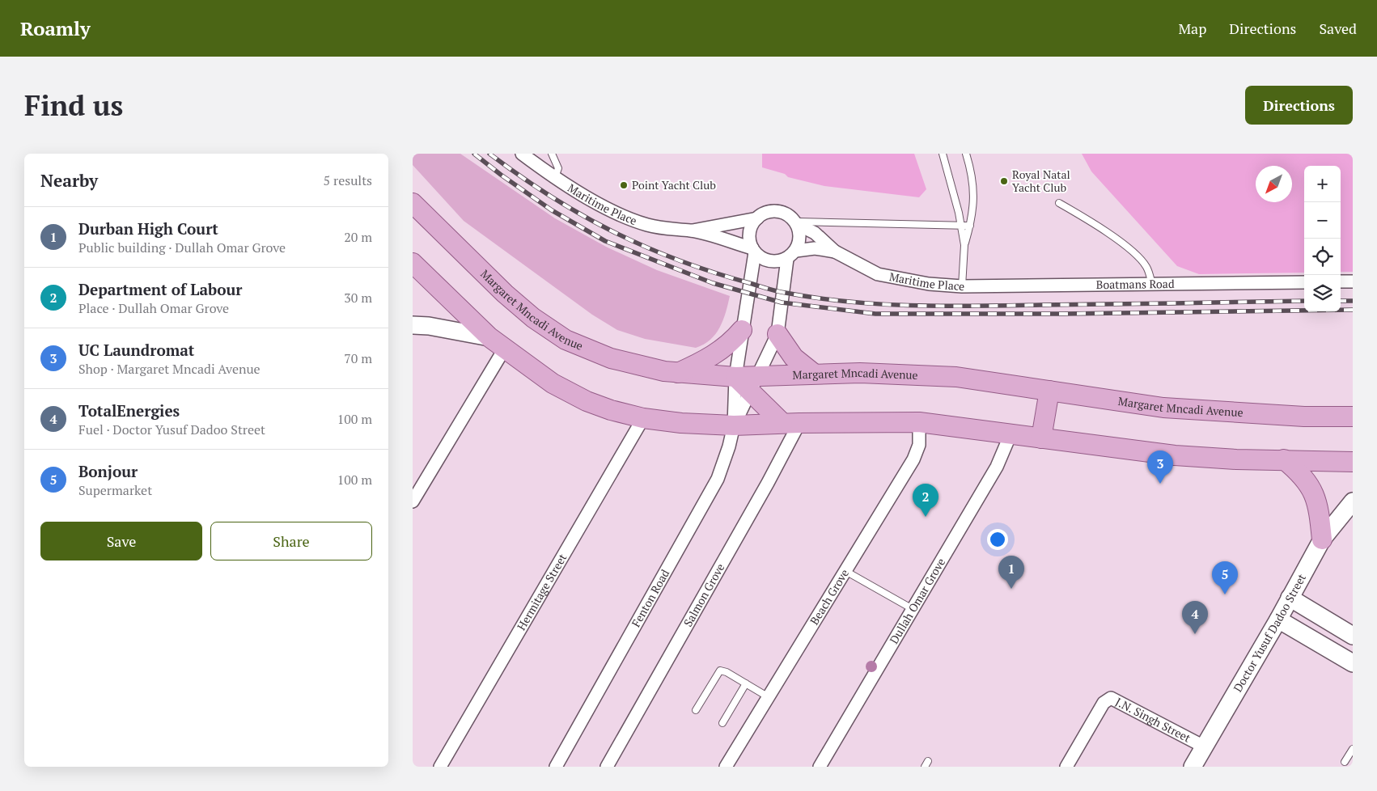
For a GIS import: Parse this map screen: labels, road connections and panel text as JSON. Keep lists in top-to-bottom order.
{
  "streets": {
    "main road": ["Margaret Mncadi Avenue"],
    "street": [
      "Maritime Place",
      "Boatmans Road",
      "Hermitage Street",
      "Salmon Grove",
      "Beach Grove",
      "Fenton Road",
      "Dullah Omar Grove",
      "Doctor Yusuf Dadoo Street",
      "J.N. Singh Street"
    ]
  },
  "crossings": [
    ["Maritime Place", "Boatmans Road"],
    ["Doctor Yusuf Dadoo Street", "J.N. Singh Street"]
  ],
  "places": ["Royal Natal Yacht Club", "Point Yacht Club"],
  "north": "bottom left",
  "page": {
    "header": "Roamly",
    "nav": ["Map", "Directions", "Saved"],
    "buttons": [
      "Directions",
      ["Save", "Share"]
    ],
    "title": "Find us",
    "heading": ["Nearby", "5 results"],
    "map_buttons": ["+", "−"],
    "list": [
      {
        "mark": "1",
        "name": "Durban High Court",
        "note": "Public building · Dullah Omar Grove",
        "value": "20 m"
      },
      {
        "mark": "2",
        "name": "Department of Labour",
        "note": "Place · Dullah Omar Grove",
        "value": "30 m"
      },
      {
        "mark": "3",
        "name": "UC Laundromat",
        "note": "Shop · Margaret Mncadi Avenue",
        "value": "70 m"
      },
      {
        "mark": "4",
        "name": "TotalEnergies",
        "note": "Fuel · Doctor Yusuf Dadoo Street",
        "value": "100 m"
      },
      {
        "mark": "5",
        "name": "Bonjour",
        "note": "Supermarket",
        "value": "100 m"
      }
    ],
    "pins": [
      "3",
      "2",
      "1",
      "5",
      "4"
    ]
  }
}
